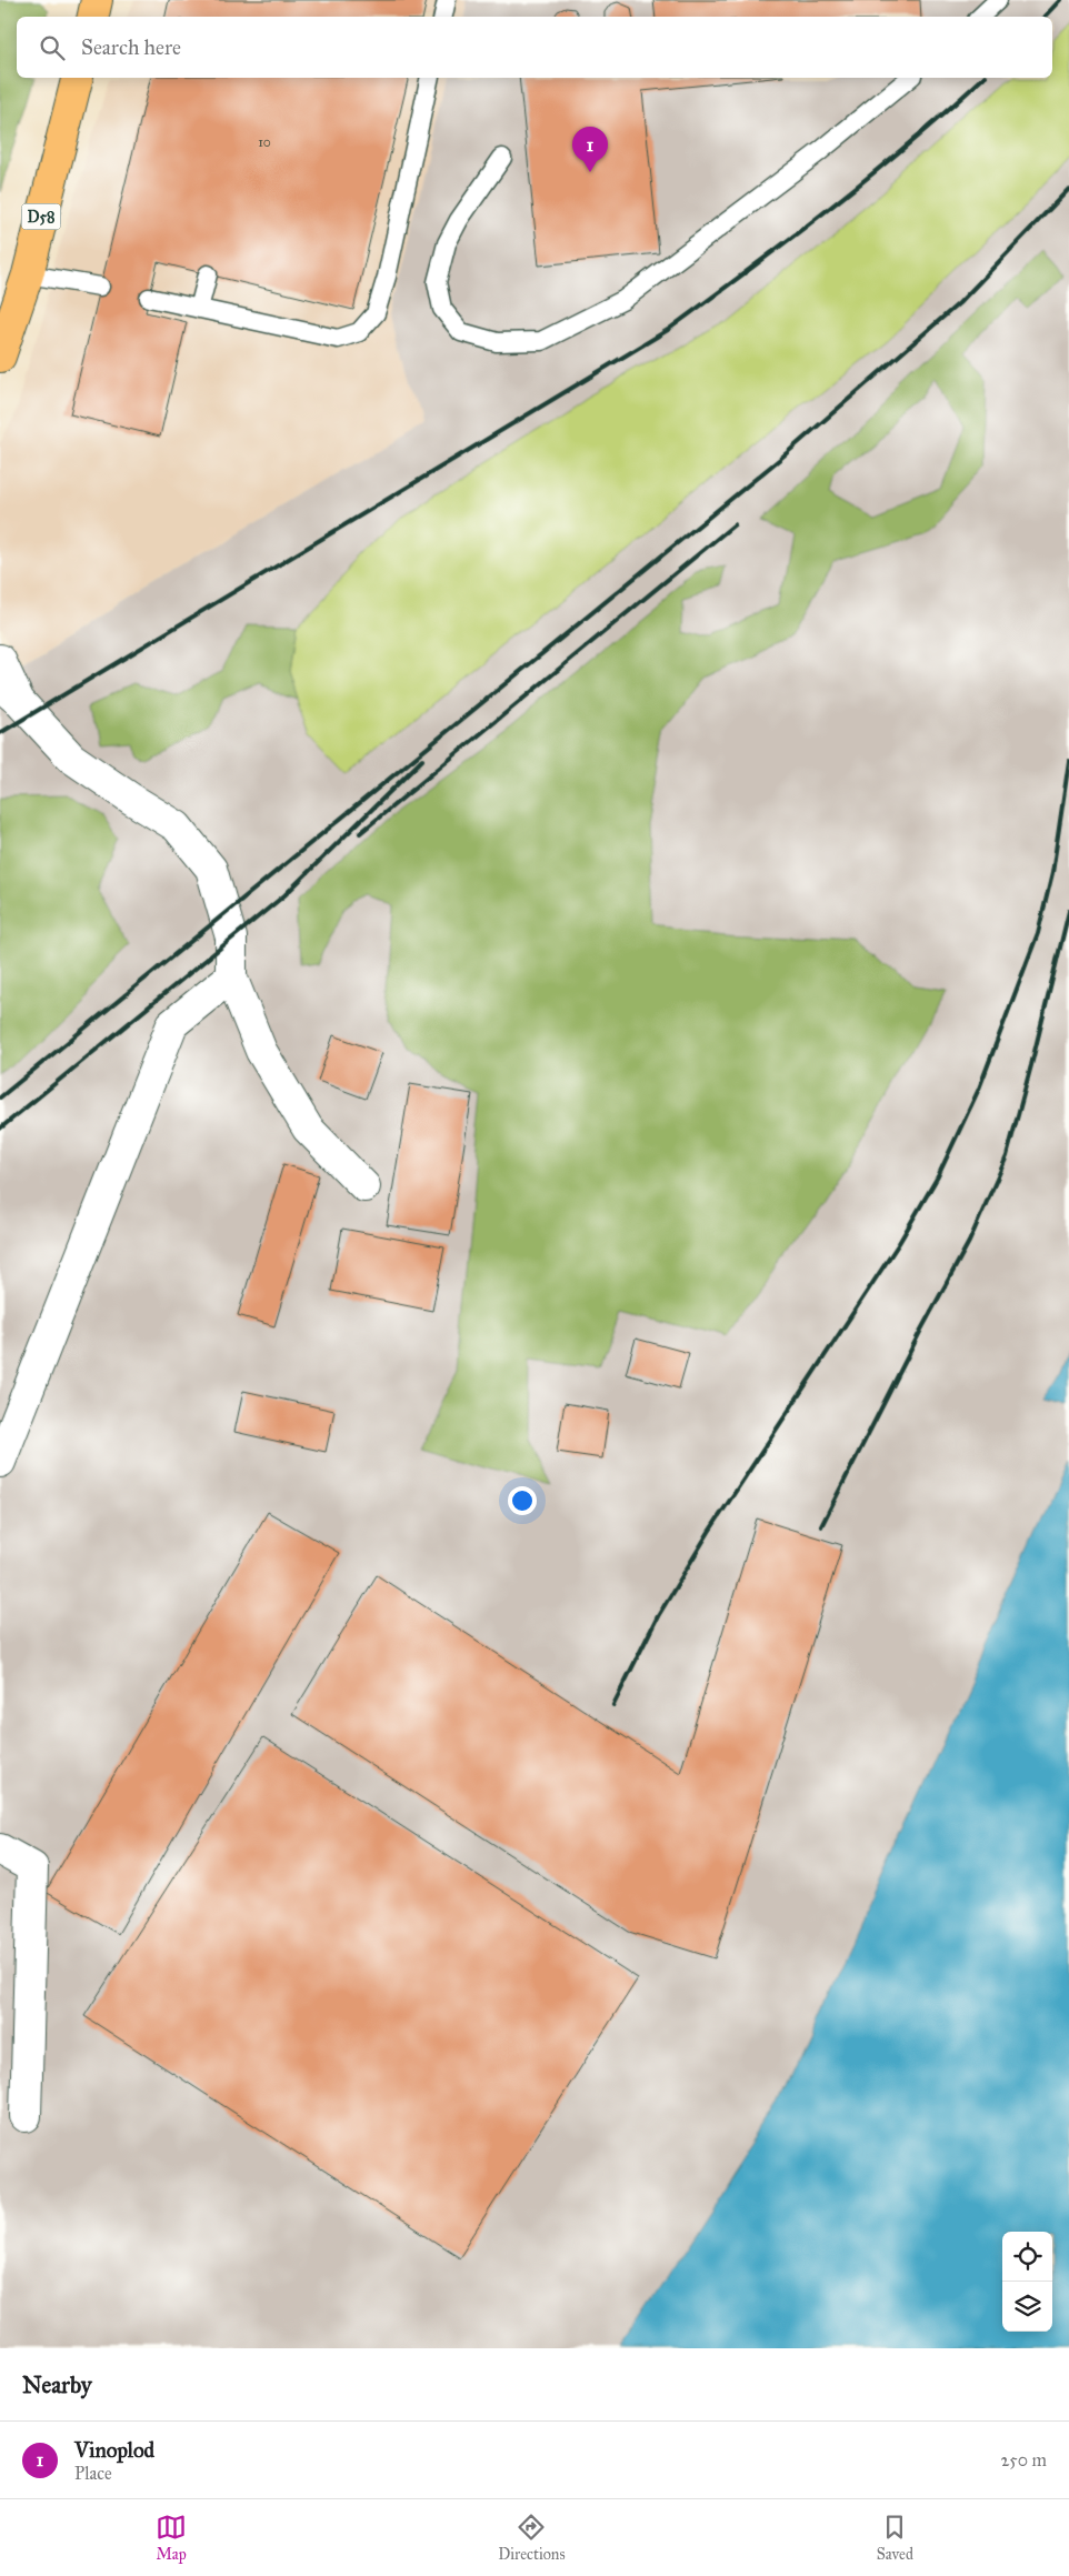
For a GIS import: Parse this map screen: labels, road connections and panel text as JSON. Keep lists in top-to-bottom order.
{
  "streets": {
    "main road": ["D58"]
  },
  "house_numbers": ["10"],
  "page": {
    "search": "Search here",
    "pins": "1",
    "heading": "Nearby",
    "list": [
      {
        "mark": "1",
        "name": "Vinoplod",
        "note": "Place",
        "value": "250 m"
      }
    ],
    "nav": ["Map", "Directions", "Saved"]
  }
}
